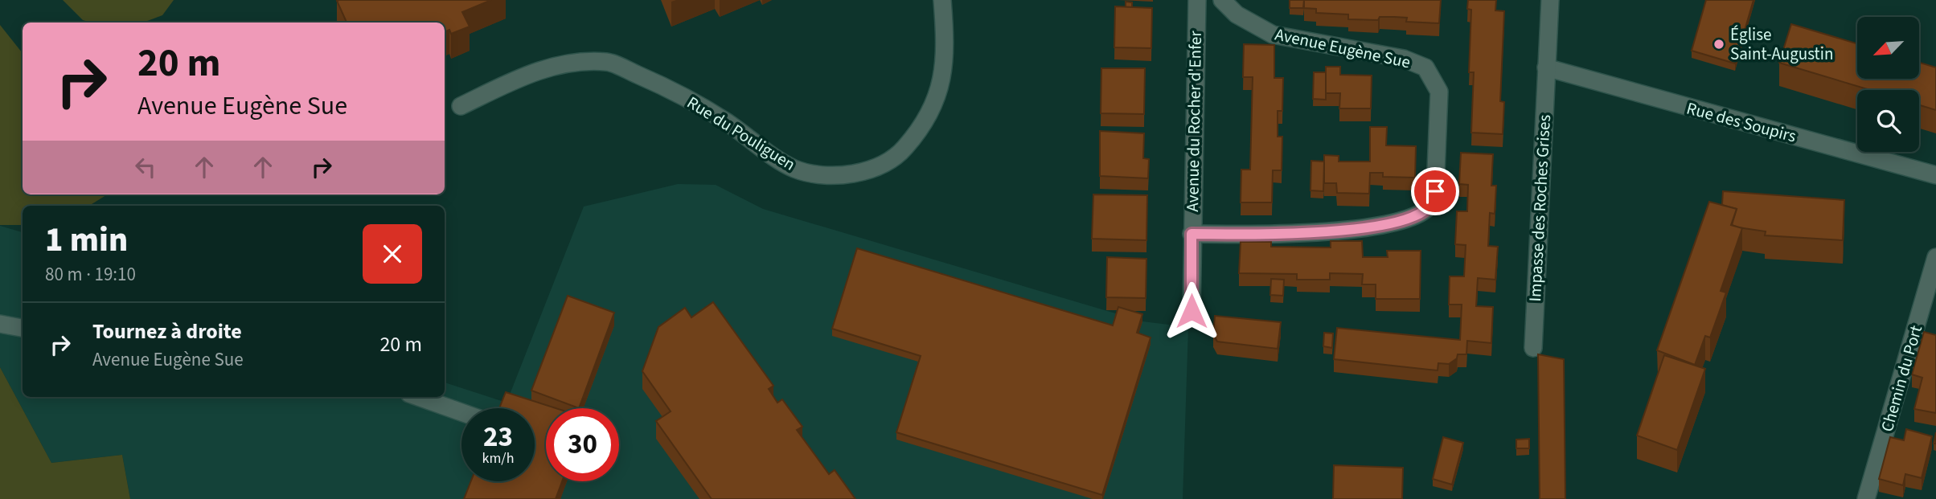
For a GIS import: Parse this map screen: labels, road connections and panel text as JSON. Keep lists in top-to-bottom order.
{
  "streets": {
    "street": [
      "Avenue Eugène Sue",
      "Avenue du Rocher d'Enfer",
      "Rue des Soupirs",
      "Rue du Pouliguen",
      "Impasse des Roches Grises",
      "Chemin du Port"
    ]
  },
  "crossings": [
    ["Avenue Eugène Sue", "Avenue du Rocher d'Enfer"],
    ["Rue des Soupirs", "Impasse des Roches Grises"]
  ],
  "places": ["Église Saint-Augustin"],
  "north": "bottom left",
  "page": {
    "turn": ["20 m", "Avenue Eugène Sue"],
    "heading": ["1 min", "80 m · 19:10"],
    "list": [
      {
        "name": "Tournez à droite",
        "note": "Avenue Eugène Sue",
        "value": "20 m"
      }
    ],
    "speed": "23 km/h",
    "limit": "30"
  }
}
